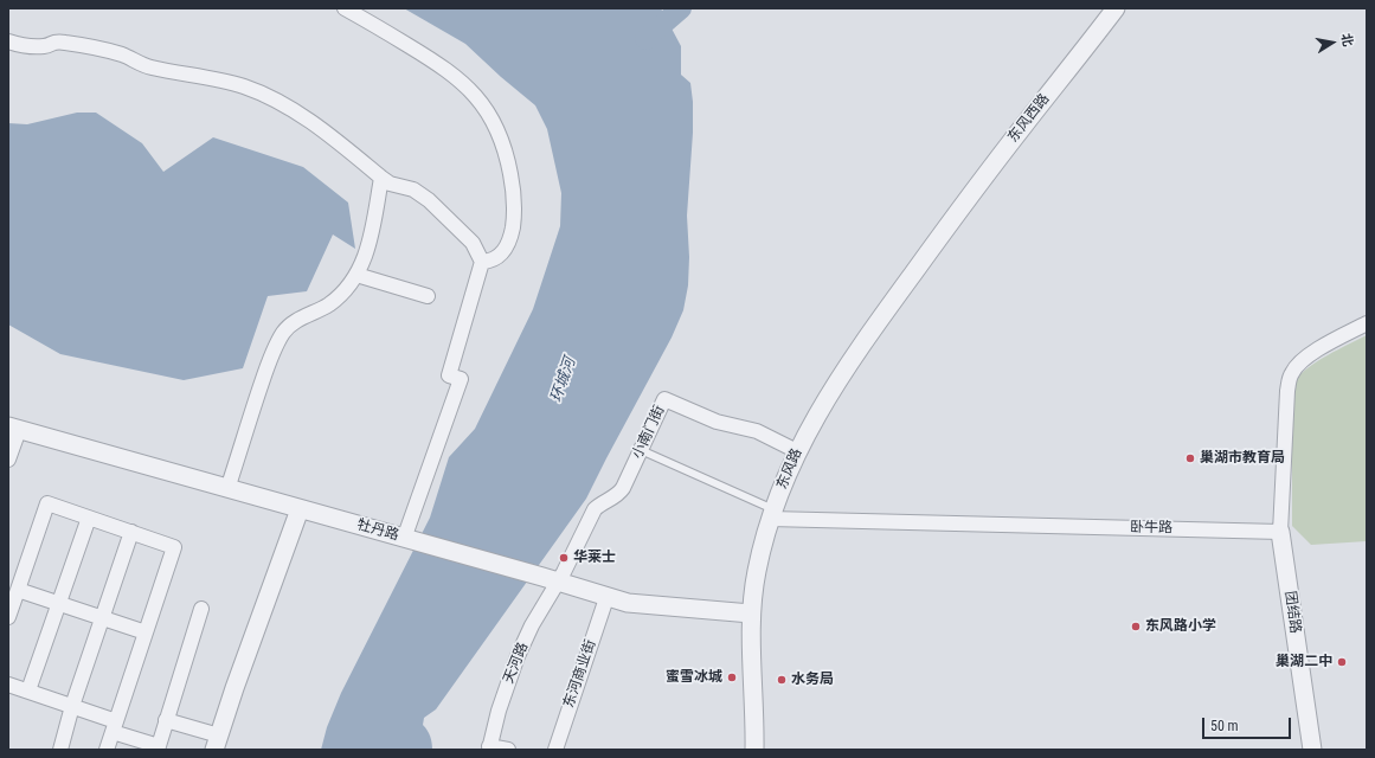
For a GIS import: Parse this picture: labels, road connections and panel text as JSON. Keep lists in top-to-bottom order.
{
  "streets": {
    "street": [
      "东风西路",
      "小南门街",
      "东风路",
      "卧牛路",
      "牡丹路",
      "团结路",
      "天河路",
      "东河商业街"
    ]
  },
  "crossings": [
    ["东风西路", "东风路"],
    ["小南门街", "东风路"],
    ["小南门街", "牡丹路"],
    ["小南门街", "天河路"],
    ["东风路", "卧牛路"],
    ["东风路", "牡丹路"],
    ["卧牛路", "团结路"],
    ["牡丹路", "天河路"],
    ["牡丹路", "东河商业街"]
  ],
  "water": ["环城河"],
  "places": [
    "巢湖市教育局",
    "华莱士",
    "东风路小学",
    "巢湖二中",
    "蜜雪冰城",
    "水务局"
  ],
  "scale_bar": "50 m",
  "north": "right"
}
